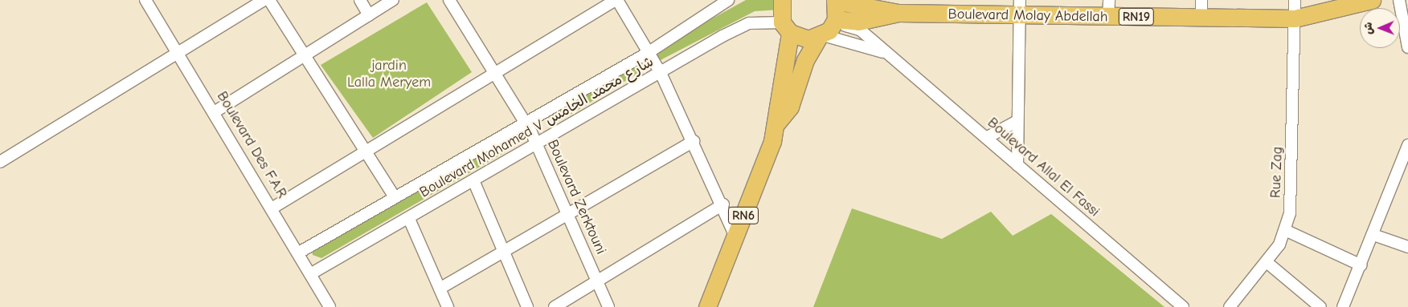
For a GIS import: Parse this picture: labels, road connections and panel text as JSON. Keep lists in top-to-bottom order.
{
  "streets": {
    "main road": ["Boulevard Molay Abdellah", "RN19", "RN6"],
    "street": [
      "Boulevard Mohamed V شارع محمد الخامس",
      "Boulevard Des F.A.R",
      "Boulevard Allal El Fassi",
      "Rue Zag",
      "Boulevard Zerktouni"
    ]
  },
  "crossings": [
    ["Boulevard Molay Abdellah", "RN19"],
    ["Boulevard Molay Abdellah", "Rue Zag"],
    ["RN19", "Boulevard Allal El Fassi"],
    ["RN19", "RN6"],
    ["Boulevard Mohamed V شارع محمد الخامس", "Boulevard Des F.A.R"],
    ["Boulevard Mohamed V شارع محمد الخامس", "Boulevard Zerktouni"],
    ["Boulevard Mohamed V شارع محمد الخامس", "RN6"],
    ["Boulevard Allal El Fassi", "RN6"]
  ],
  "parks": ["jardin Lalla Meryem"],
  "north": "left"
}
